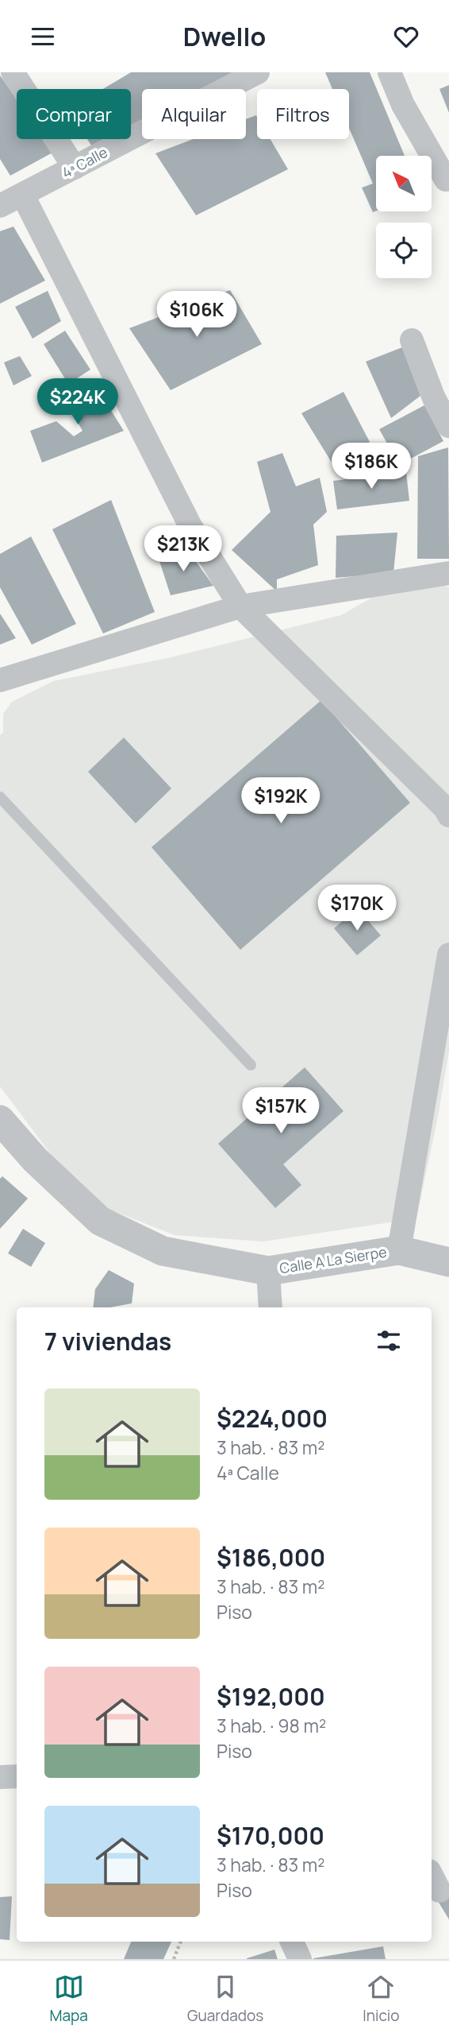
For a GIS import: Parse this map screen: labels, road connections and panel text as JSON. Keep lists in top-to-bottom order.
{
  "streets": {
    "street": ["4ª Calle", "Calle A La Sierpe"]
  },
  "north": "top left",
  "page": {
    "header": "Dwello",
    "chip": ["Comprar", "Alquilar", "Filtros"],
    "price": [
      "$106K",
      "$224K",
      "$186K",
      "$213K",
      "$192K",
      "$170K",
      "$157K"
    ],
    "heading": "7 viviendas",
    "list": [
      {
        "name": "$224,000",
        "note": "3 hab. · 83 m² · 4ª Calle"
      },
      {
        "name": "$186,000",
        "note": "3 hab. · 83 m² · Piso"
      },
      {
        "name": "$192,000",
        "note": "3 hab. · 98 m² · Piso"
      },
      {
        "name": "$170,000",
        "note": "3 hab. · 83 m² · Piso"
      }
    ],
    "tabs": ["Mapa", "Guardados", "Inicio"]
  }
}
